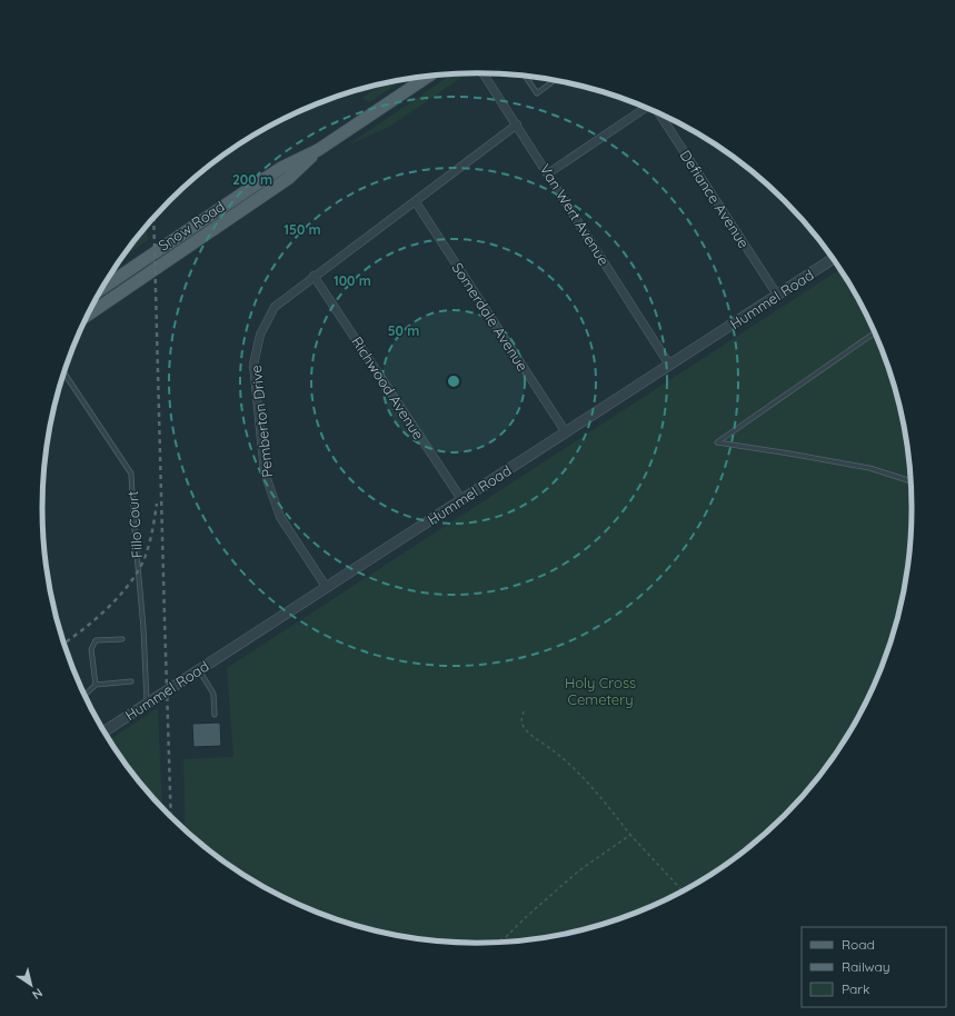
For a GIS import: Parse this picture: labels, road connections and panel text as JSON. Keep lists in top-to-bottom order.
{
  "streets": {
    "main road": ["Snow Road"],
    "street": [
      "Defiance Avenue",
      "Van Wert Avenue",
      "Hummel Road",
      "Somerdale Avenue",
      "Richwood Avenue",
      "Pemberton Drive"
    ],
    "lane": ["Fillo Court"]
  },
  "crossings": [
    ["Defiance Avenue", "Hummel Road"],
    ["Van Wert Avenue", "Hummel Road"],
    ["Van Wert Avenue", "Pemberton Drive"],
    ["Hummel Road", "Somerdale Avenue"],
    ["Hummel Road", "Richwood Avenue"],
    ["Hummel Road", "Pemberton Drive"],
    ["Hummel Road", "Fillo Court"],
    ["Somerdale Avenue", "Pemberton Drive"],
    ["Richwood Avenue", "Pemberton Drive"]
  ],
  "parks": ["Holy Cross Cemetery"],
  "legend": ["Road", "Railway", "Park"],
  "north": "bottom right",
  "rings": [
    "200 m",
    "150 m",
    "100 m",
    "50 m"
  ]
}
